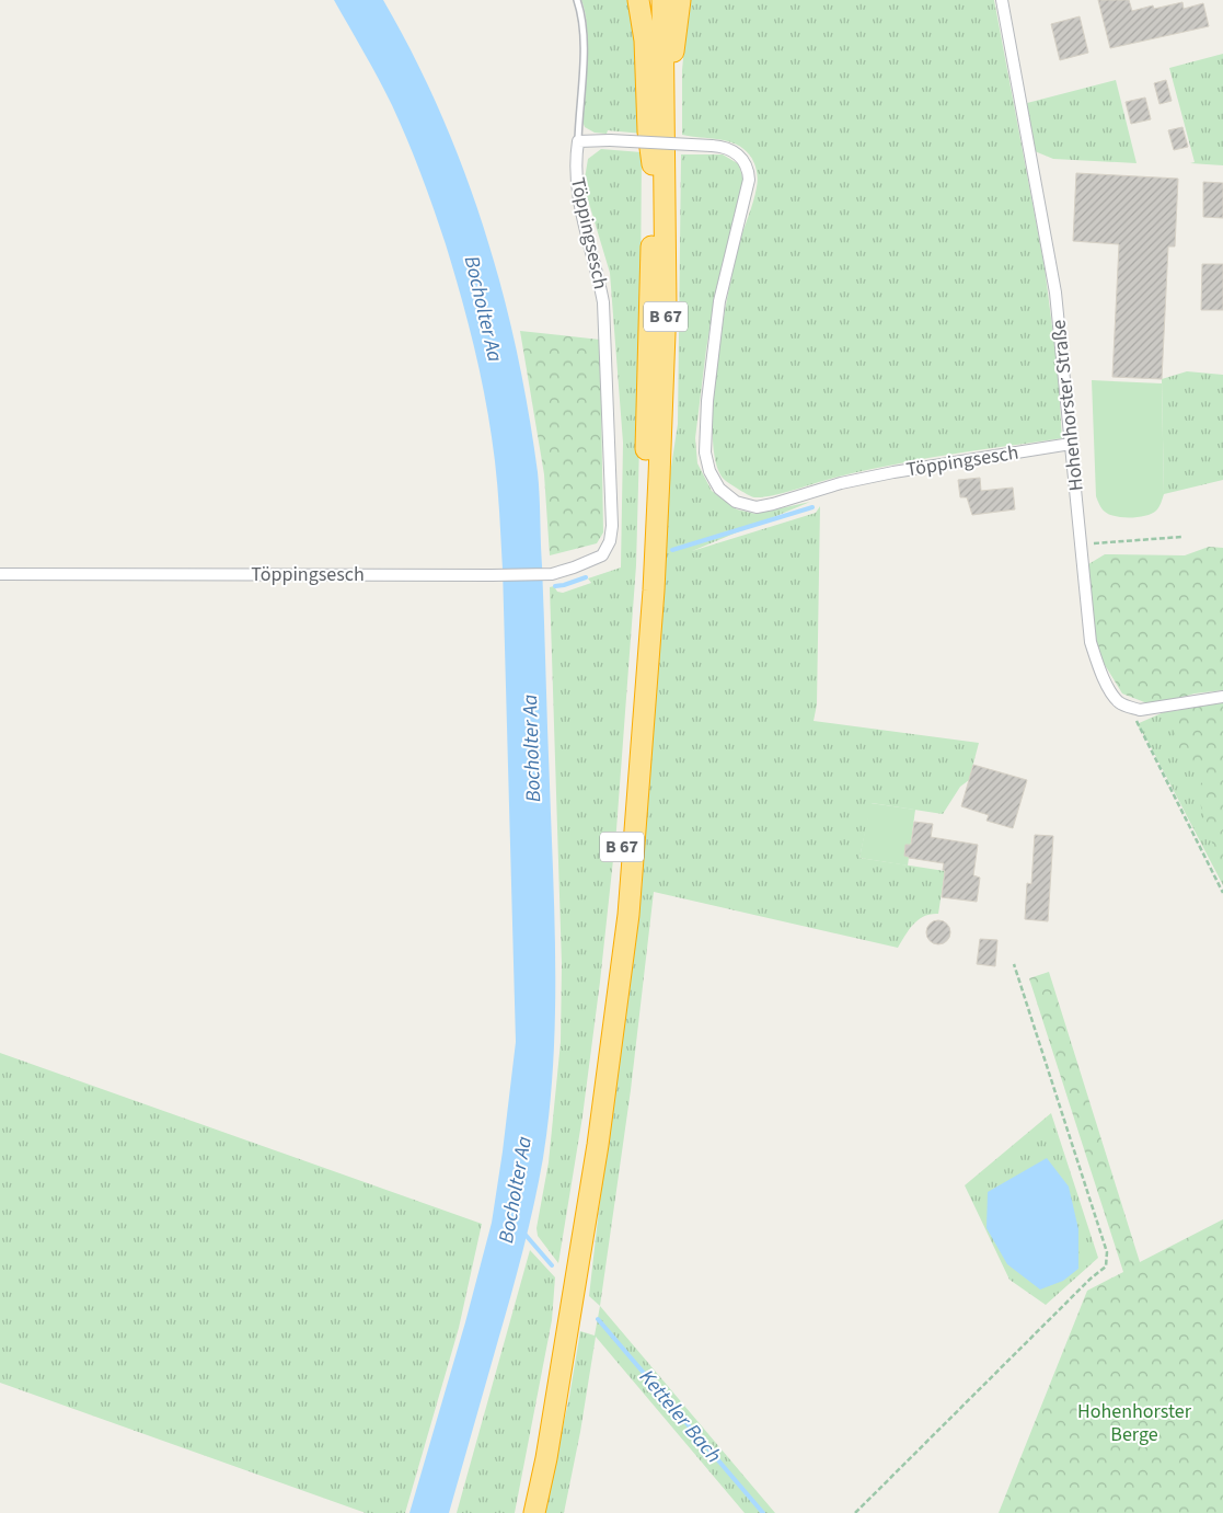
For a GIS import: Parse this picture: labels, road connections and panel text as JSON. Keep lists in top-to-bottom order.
{
  "streets": {
    "highway": ["B 67"],
    "street": ["Töppingsesch", "Hohenhorster Straße"]
  },
  "crossings": [
    ["Töppingsesch", "Hohenhorster Straße"]
  ],
  "water": ["Bocholter Aa", "Ketteler Bach"],
  "parks": ["Hohenhorster Berge"]
}
